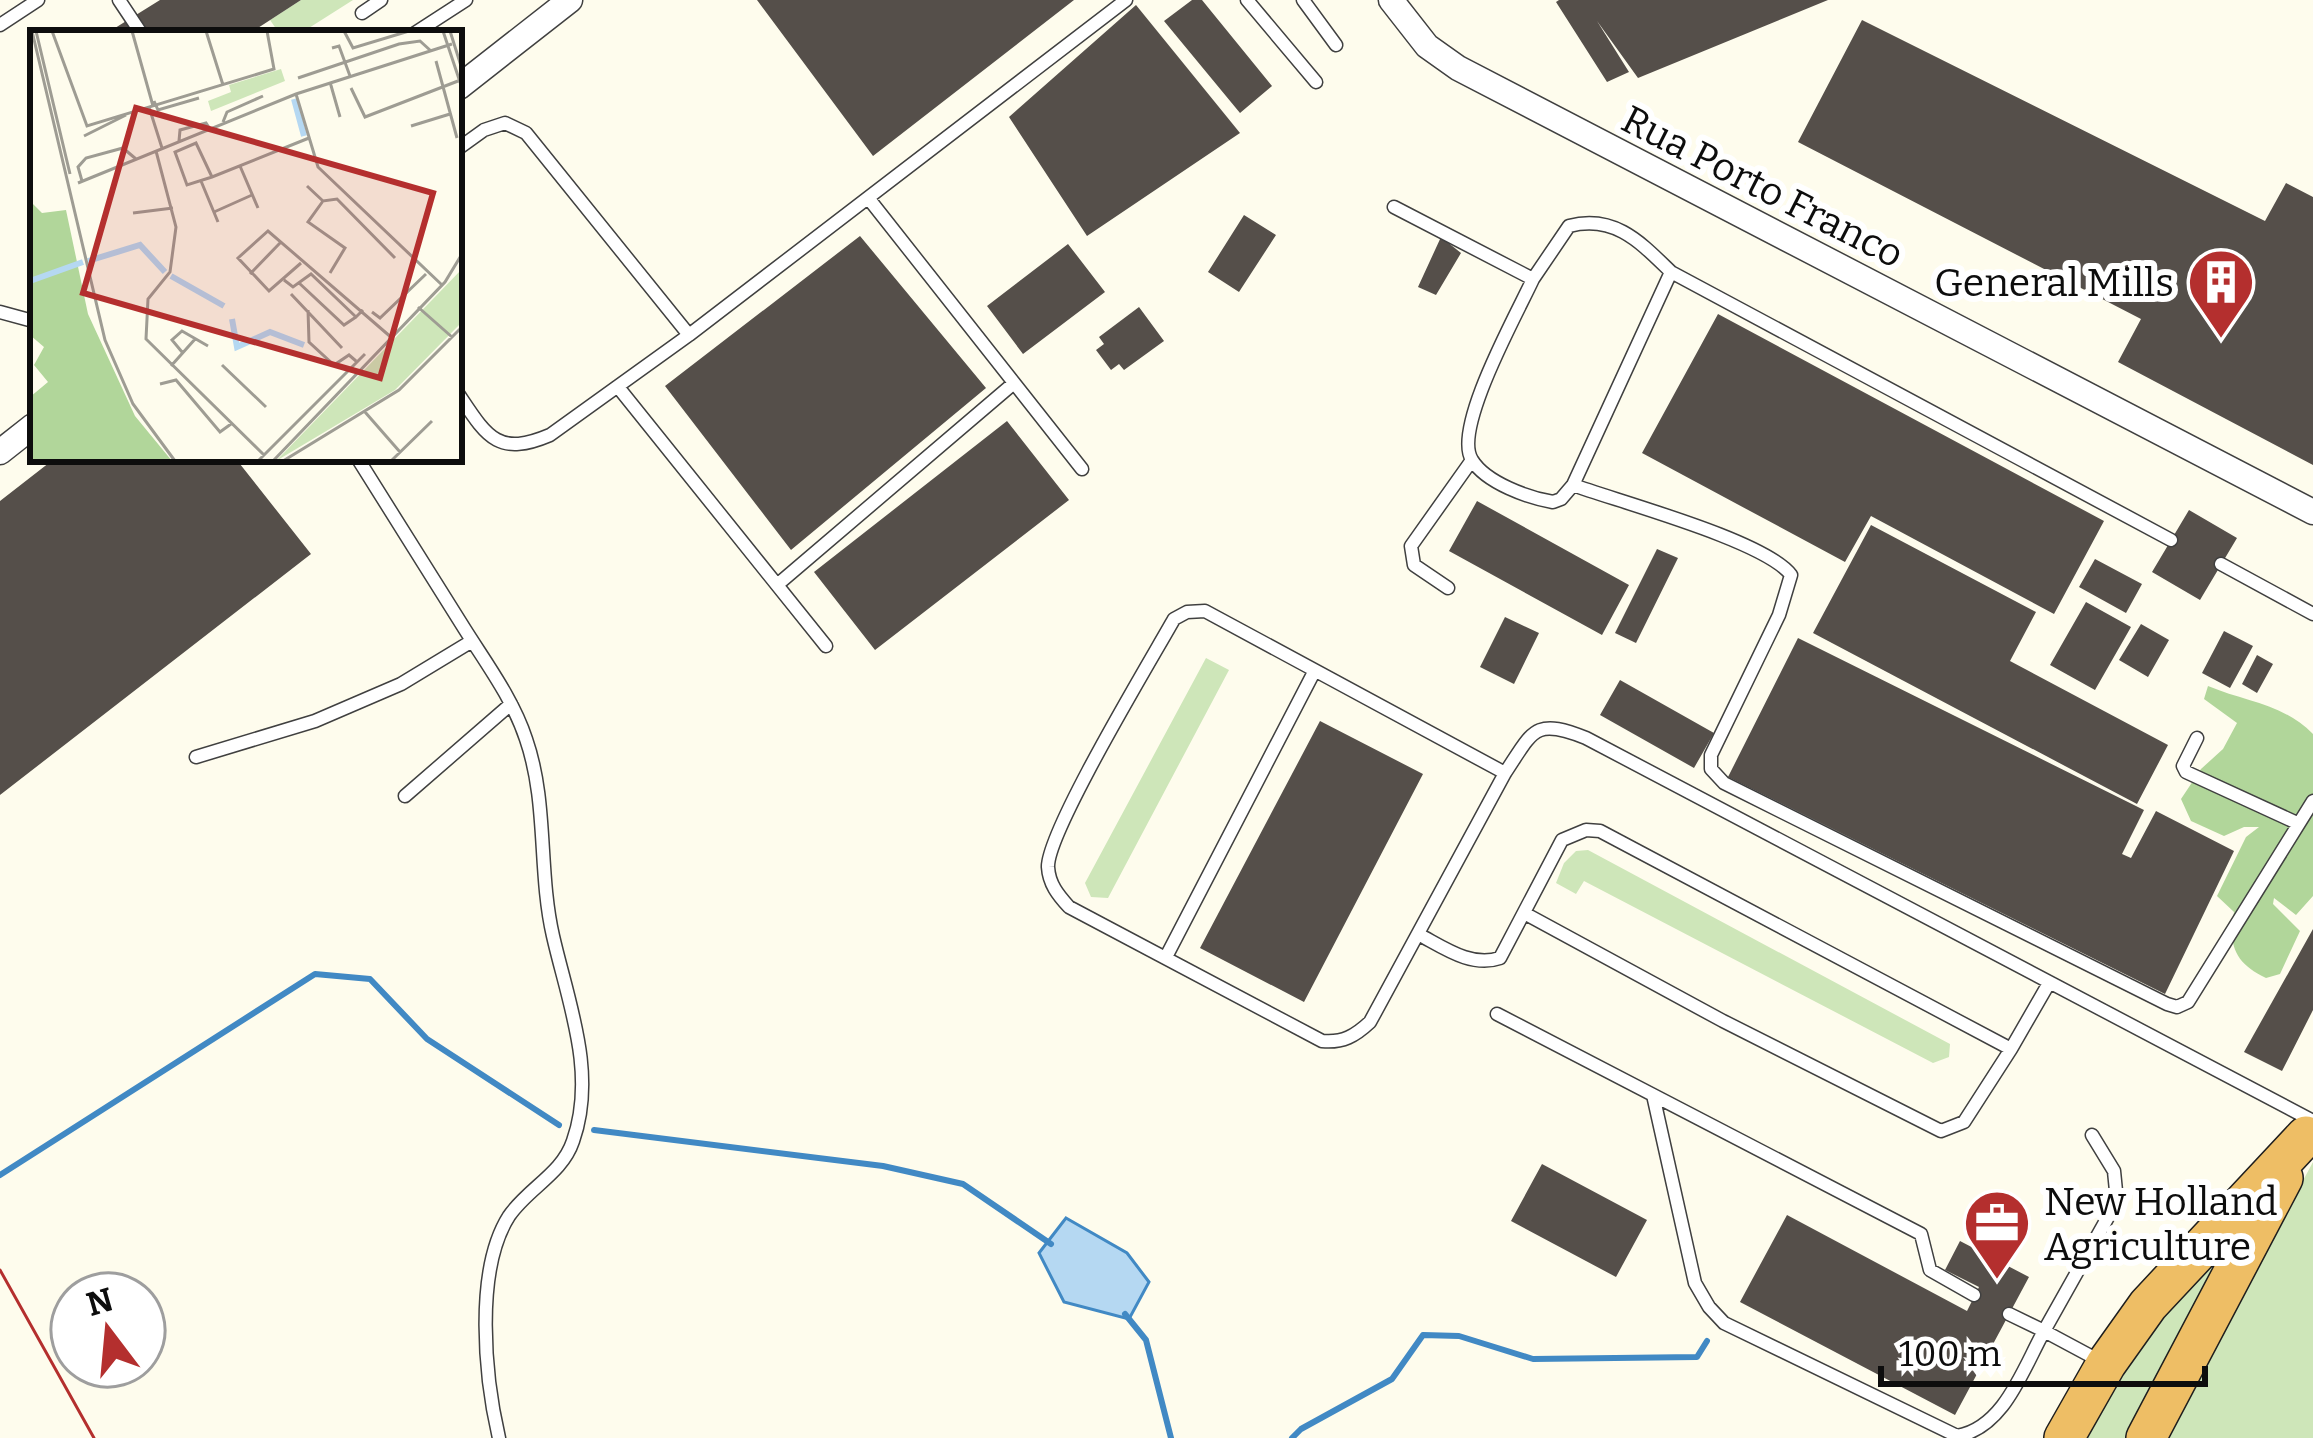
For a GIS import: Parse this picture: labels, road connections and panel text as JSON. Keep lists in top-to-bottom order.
{
  "streets": {
    "street": ["Rua Porto Franco"]
  },
  "places": {
    "building": ["General Mills"],
    "office": ["New Holland Agriculture"]
  },
  "scale_bar": "100 m",
  "north": "top"
}
